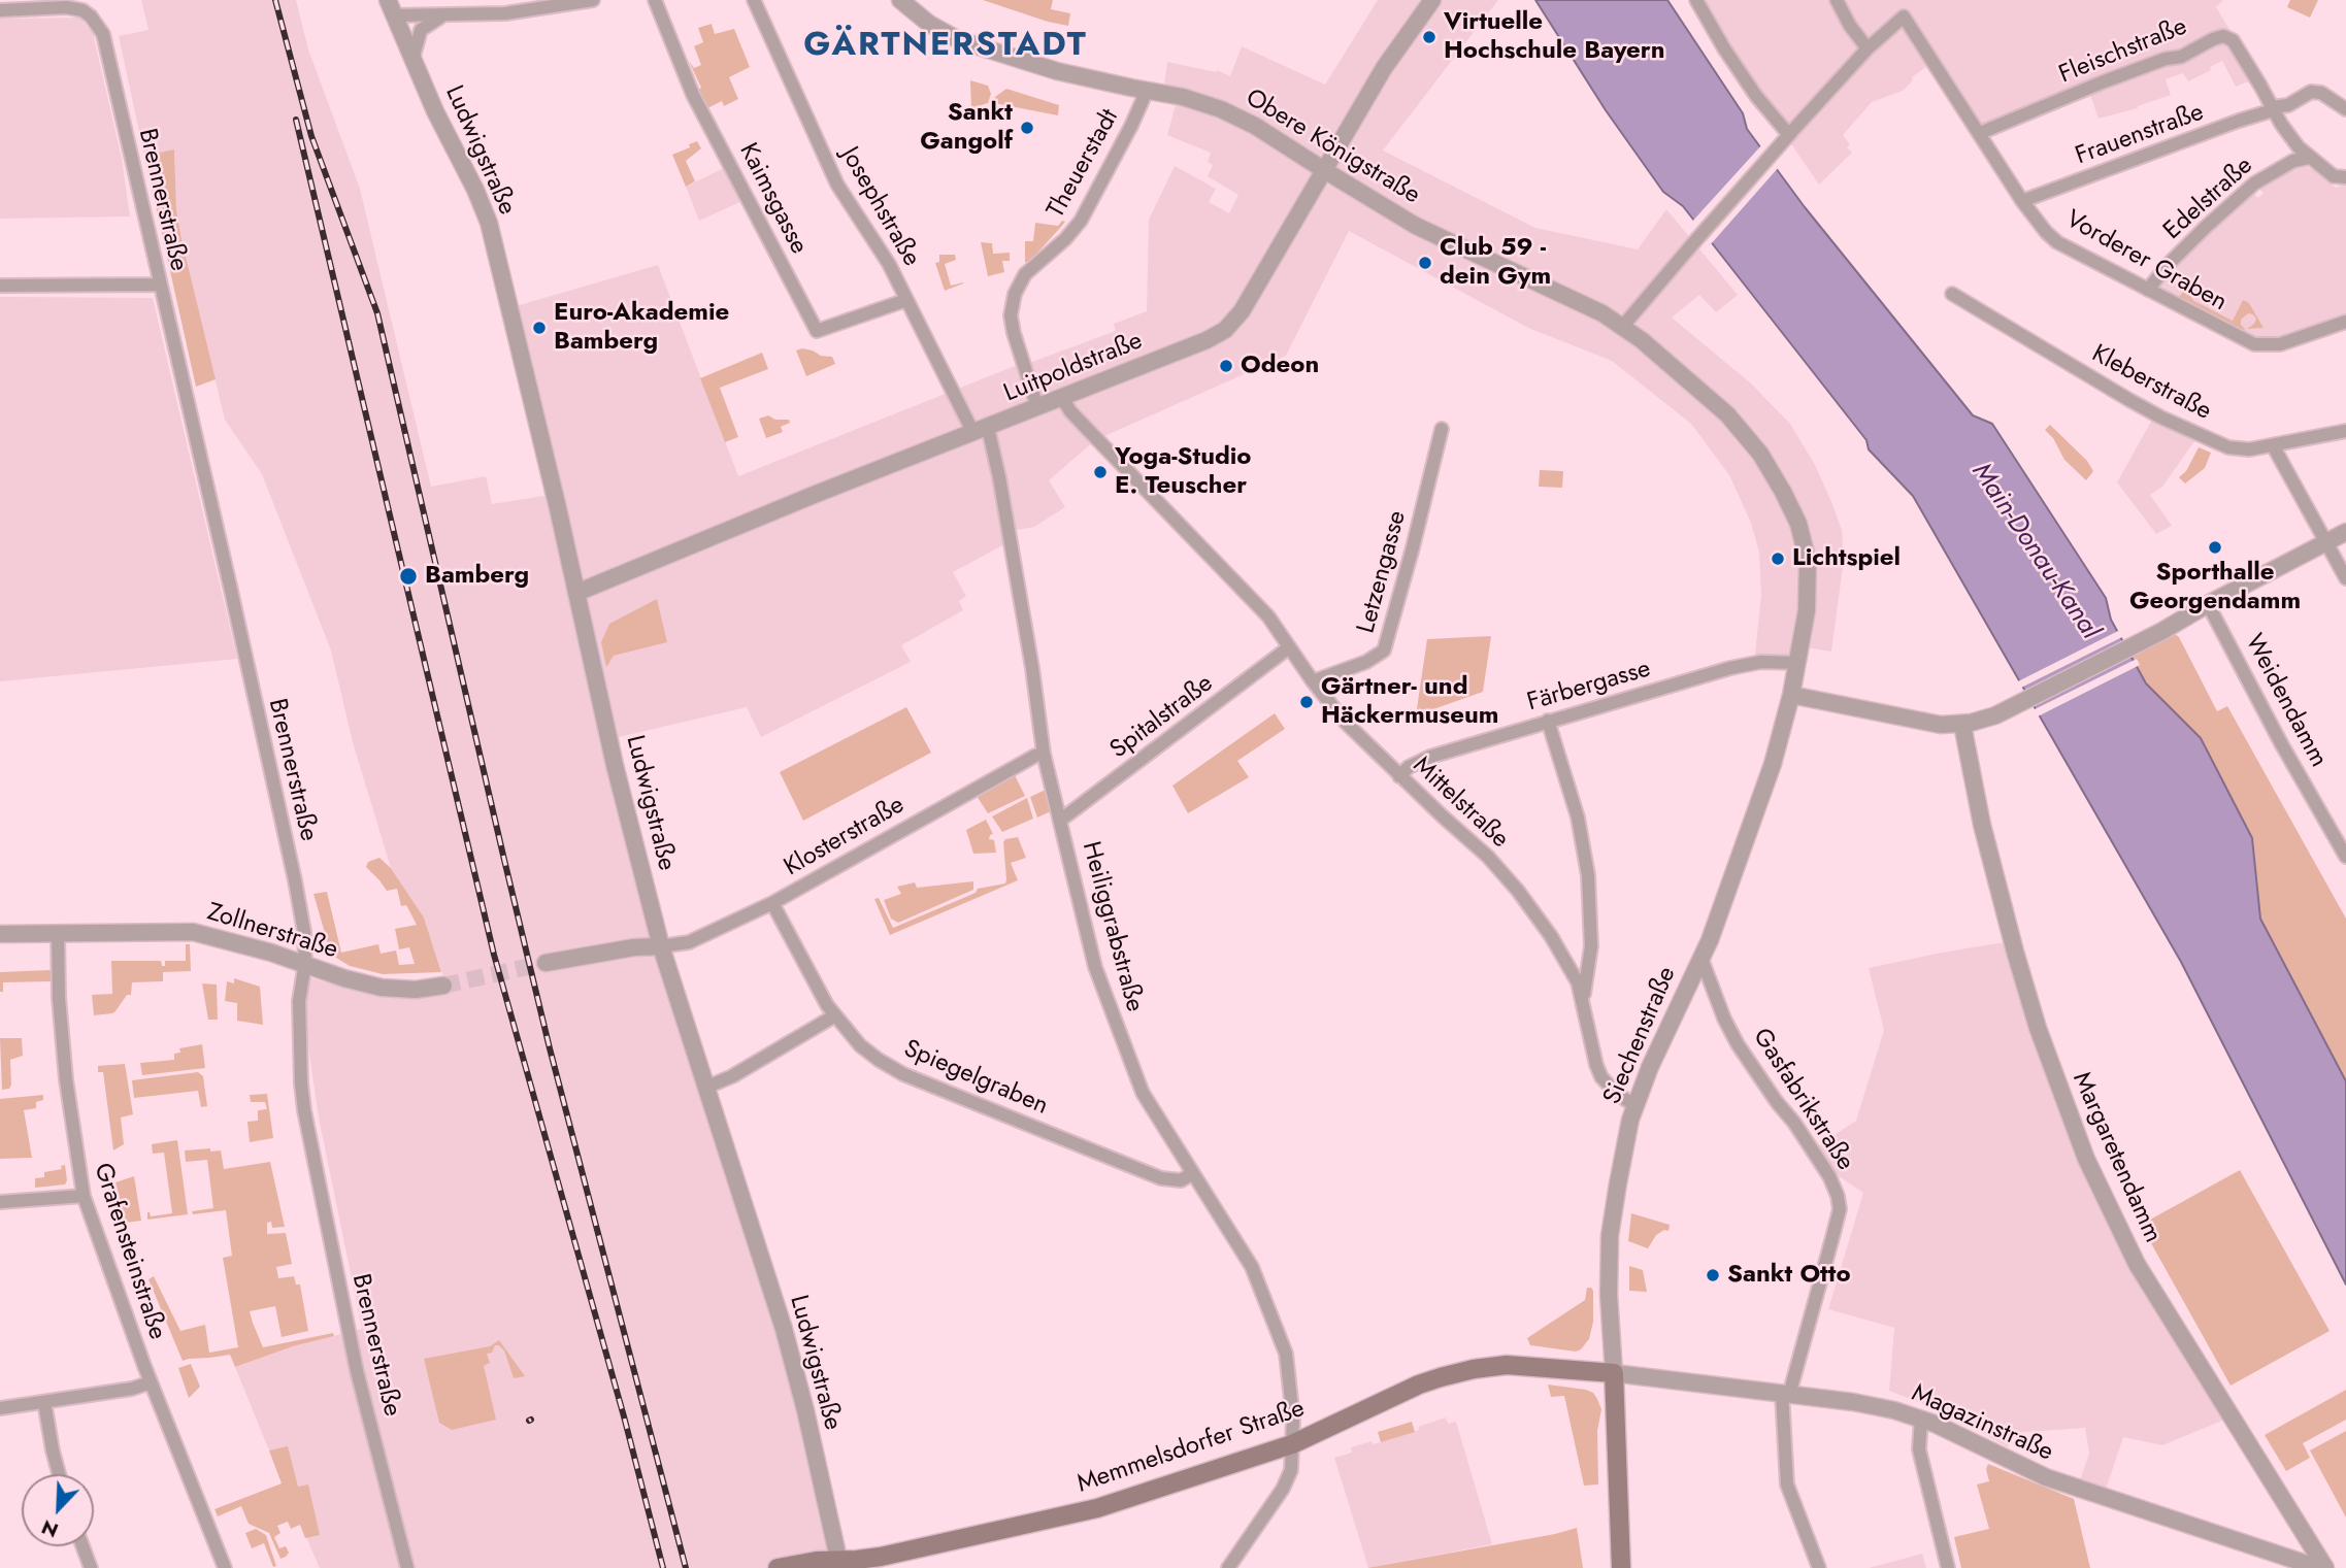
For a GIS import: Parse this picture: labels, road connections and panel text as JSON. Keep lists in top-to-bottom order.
{
  "streets": {
    "main road": ["Siechenstraße", "Memmelsdorfer Straße"],
    "street": [
      "Fleischstraße",
      "Frauenstraße",
      "Obere Königstraße",
      "Ludwigstraße",
      "Theuerstadt",
      "Kaimsgasse",
      "Edelstraße",
      "Brennerstraße",
      "Josephstraße",
      "Vorderer Graben",
      "Luitpoldstraße",
      "Kleberstraße",
      "Letzengasse",
      "Färbergasse",
      "Weidendamm",
      "Spitalstraße",
      "Mittelstraße",
      "Klosterstraße",
      "Heiliggrabstraße",
      "Zollnerstraße",
      "Spiegelgraben",
      "Gasfabrikstraße",
      "Margaretendamm",
      "Grafensteinstraße",
      "Magazinstraße"
    ]
  },
  "crossings": [
    ["Fleischstraße", "Frauenstraße"],
    ["Fleischstraße", "Edelstraße"],
    ["Fleischstraße", "Vorderer Graben"],
    ["Frauenstraße", "Vorderer Graben"],
    ["Obere Königstraße", "Theuerstadt"],
    ["Obere Königstraße", "Luitpoldstraße"],
    ["Obere Königstraße", "Siechenstraße"],
    ["Ludwigstraße", "Luitpoldstraße"],
    ["Ludwigstraße", "Klosterstraße"],
    ["Ludwigstraße", "Memmelsdorfer Straße"],
    ["Theuerstadt", "Luitpoldstraße"],
    ["Kaimsgasse", "Josephstraße"],
    ["Edelstraße", "Vorderer Graben"],
    ["Brennerstraße", "Zollnerstraße"],
    ["Josephstraße", "Luitpoldstraße"],
    ["Josephstraße", "Heiliggrabstraße"],
    ["Luitpoldstraße", "Mittelstraße"],
    ["Luitpoldstraße", "Heiliggrabstraße"],
    ["Letzengasse", "Mittelstraße"],
    ["Färbergasse", "Mittelstraße"],
    ["Färbergasse", "Siechenstraße"],
    ["Spitalstraße", "Mittelstraße"],
    ["Spitalstraße", "Heiliggrabstraße"],
    ["Mittelstraße", "Siechenstraße"],
    ["Klosterstraße", "Heiliggrabstraße"],
    ["Klosterstraße", "Spiegelgraben"],
    ["Heiliggrabstraße", "Spiegelgraben"],
    ["Heiliggrabstraße", "Memmelsdorfer Straße"],
    ["Zollnerstraße", "Grafensteinstraße"],
    ["Siechenstraße", "Gasfabrikstraße"],
    ["Siechenstraße", "Magazinstraße"],
    ["Siechenstraße", "Memmelsdorfer Straße"],
    ["Gasfabrikstraße", "Magazinstraße"],
    ["Magazinstraße", "Memmelsdorfer Straße"]
  ],
  "districts": ["GÄRTNERSTADT"],
  "water": ["Main-Donau-Kanal"],
  "places": [
    "Virtuelle Hochschule Bayern",
    "Sankt Gangolf",
    "Club 59 - dein Gym",
    "Euro-Akademie Bamberg",
    "Odeon",
    "Yoga-Studio E. Teuscher",
    "Sporthalle Georgendamm",
    "Lichtspiel",
    "Bamberg",
    "Gärtner- und Häckermuseum",
    "Sankt Otto"
  ],
  "north": "bottom left"
}
